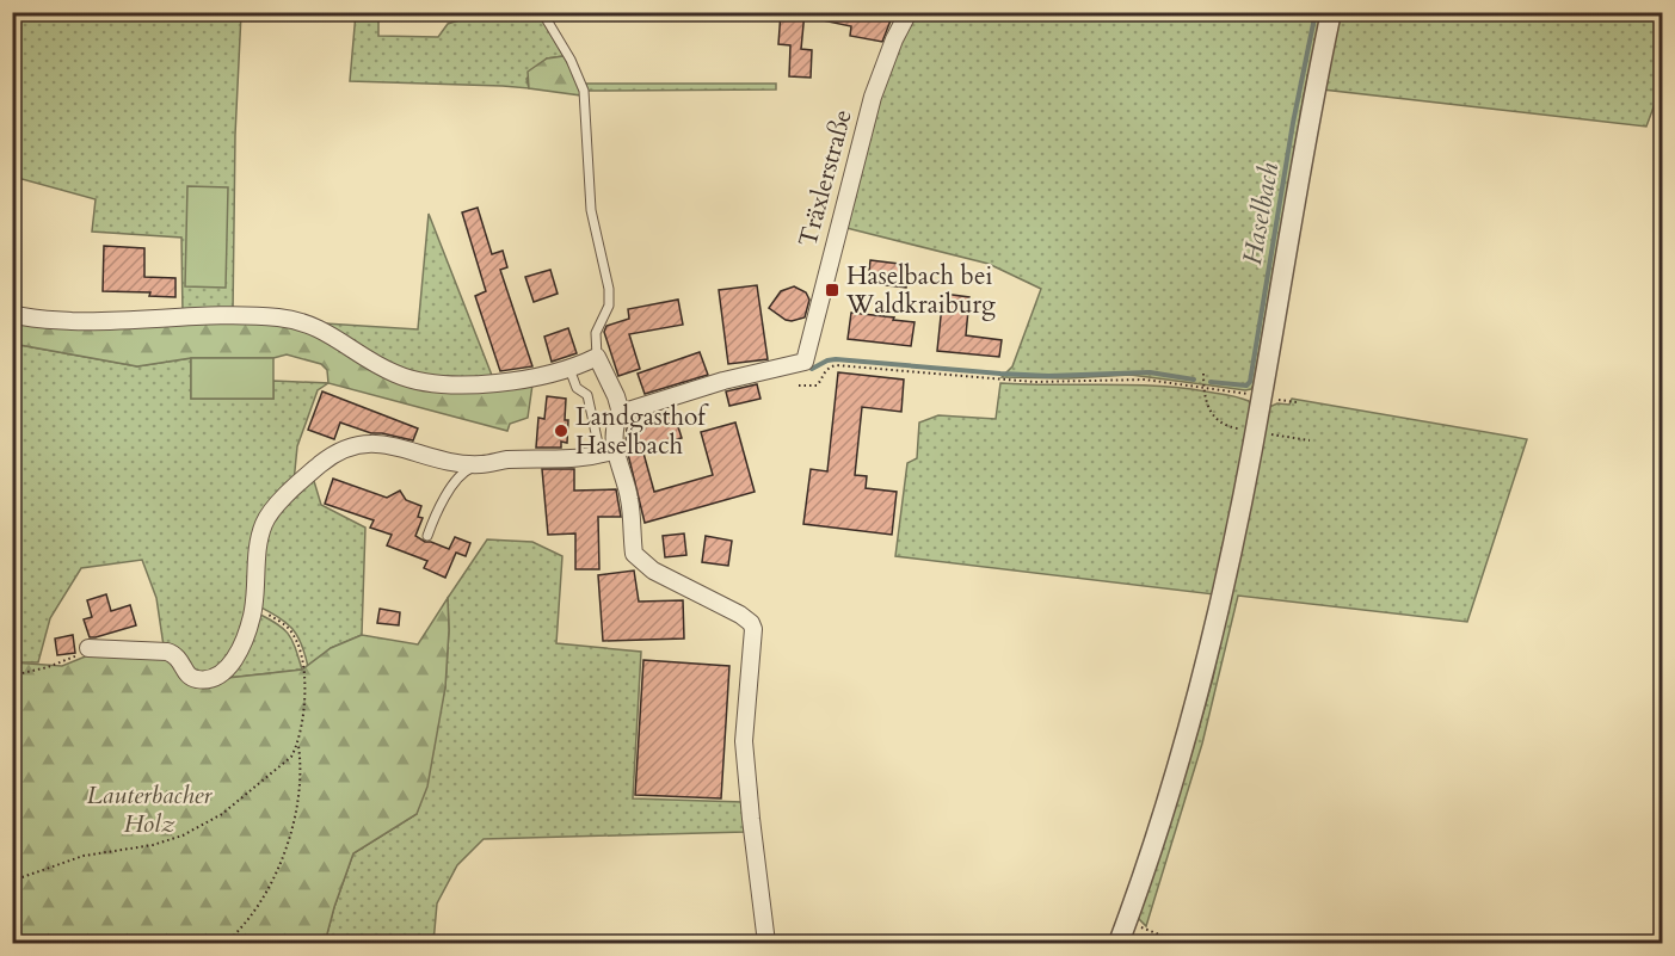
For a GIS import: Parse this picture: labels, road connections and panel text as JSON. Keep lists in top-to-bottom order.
{
  "streets": {
    "street": ["Träxlerstraße"]
  },
  "water": ["Haselbach"],
  "parks": ["Lauterbacher Holz"],
  "places": {
    "transit": ["Haselbach bei Waldkraiburg"],
    "other": ["Landgasthof Haselbach"]
  }
}
